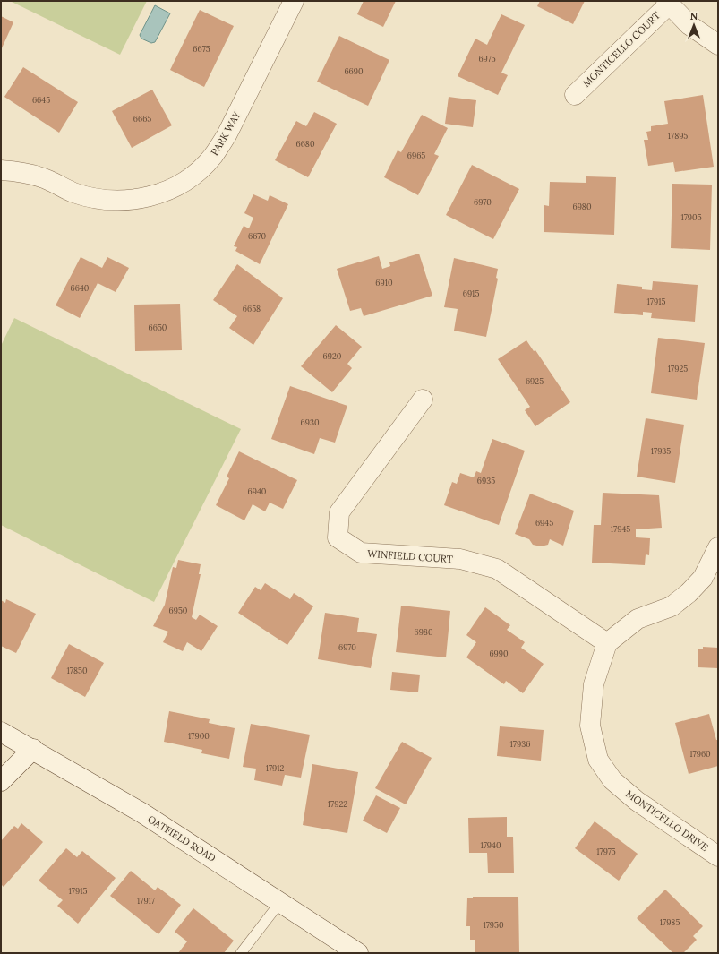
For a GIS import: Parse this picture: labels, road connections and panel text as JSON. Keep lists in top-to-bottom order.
{
  "streets": {
    "street": [
      "MONTICELLO COURT",
      "PARK WAY",
      "WINFIELD COURT",
      "MONTICELLO DRIVE",
      "OATFIELD ROAD"
    ]
  },
  "crossings": [
    ["WINFIELD COURT", "MONTICELLO DRIVE"]
  ],
  "house_numbers": [
    "6675",
    "6975",
    "6690",
    "6645",
    "6665",
    "17895",
    "6680",
    "6965",
    "6970",
    "6980",
    "17905",
    "6670",
    "6910",
    "6640",
    "6915",
    "17915",
    "6658",
    "6650",
    "6920",
    "17925",
    "6925",
    "6930",
    "17935",
    "6935",
    "6940",
    "6945",
    "17945",
    "6950",
    "6980",
    "6970",
    "6990",
    "17850",
    "17900",
    "17936",
    "17960",
    "17912",
    "17922",
    "17940",
    "17975",
    "17915",
    "17917",
    "17985",
    "17950"
  ],
  "north": "top"
}
